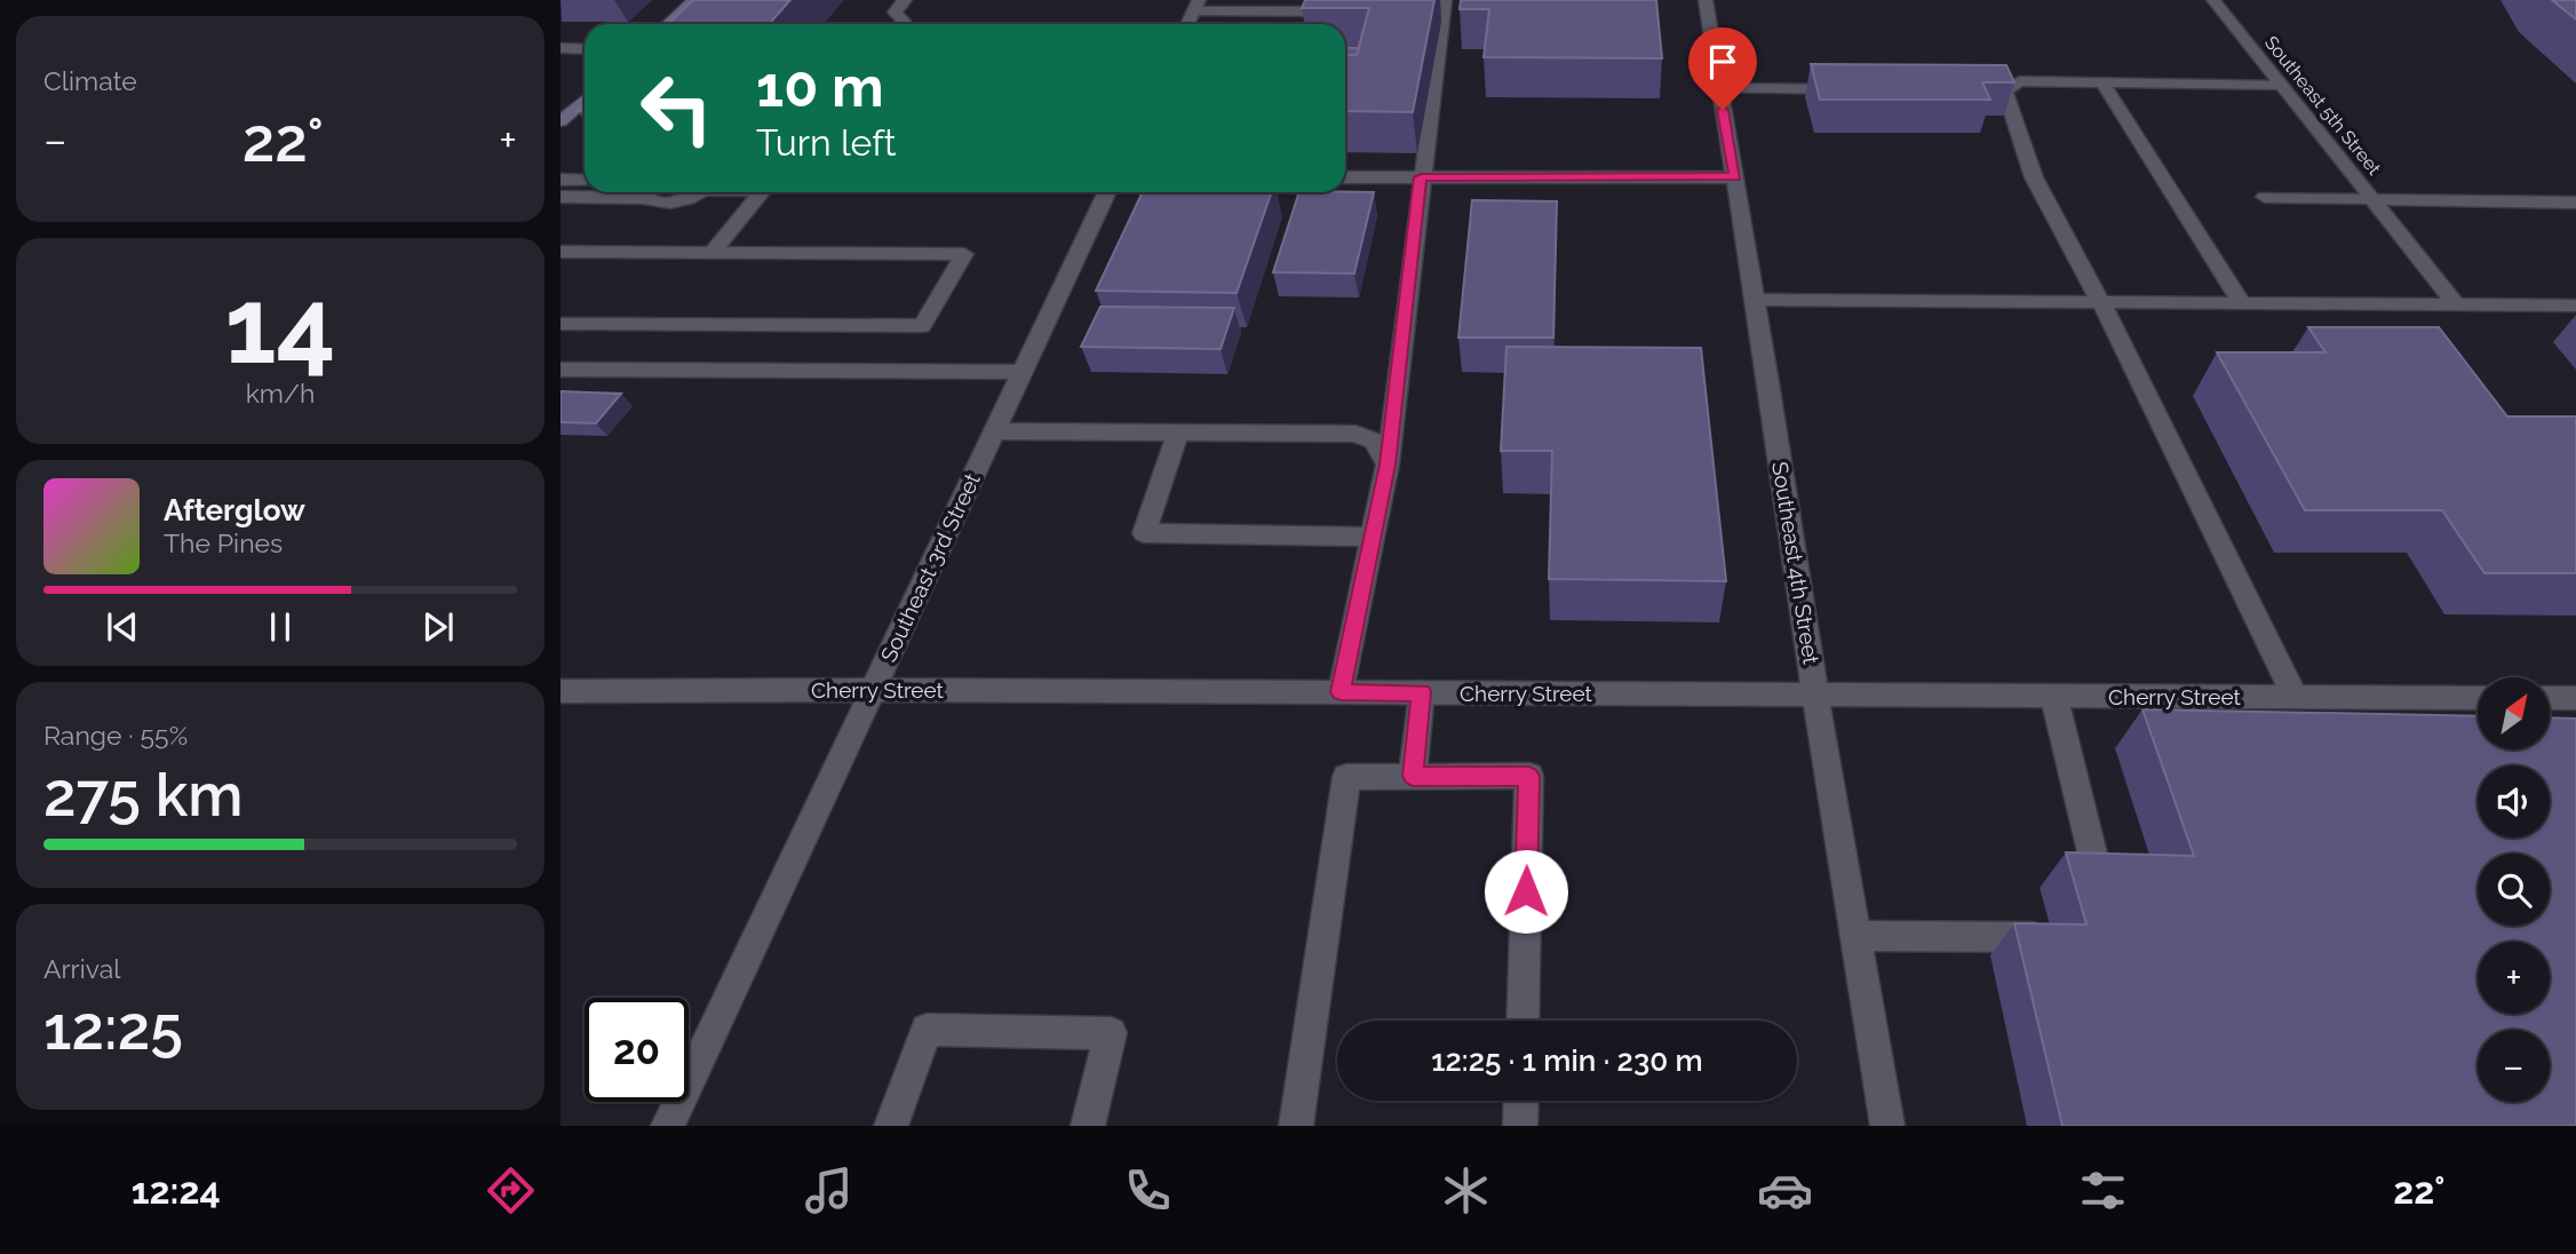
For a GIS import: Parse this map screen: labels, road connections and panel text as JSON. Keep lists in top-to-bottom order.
{
  "streets": {
    "street": [
      "Southeast 5th Street",
      "Southeast 4th Street",
      "Southeast 3rd Street",
      "Cherry Street"
    ]
  },
  "crossings": [
    ["Southeast 4th Street", "Cherry Street"],
    ["Southeast 3rd Street", "Cherry Street"]
  ],
  "north": "top right",
  "page": {
    "tile": [
      "Climate",
      ["14", "km/h"],
      ["Range · 55%", "275 km"],
      ["Arrival", "12:25"]
    ],
    "turn": ["10 m", "Turn left"],
    "heat": ["−", "22°", "+"],
    "song": ["Afterglow", "The Pines"],
    "map_buttons": ["+", "−"],
    "limit": "20",
    "trip": "12:25 · 1 min · 230 m",
    "tabs": ["12:24", "22°"]
  }
}
